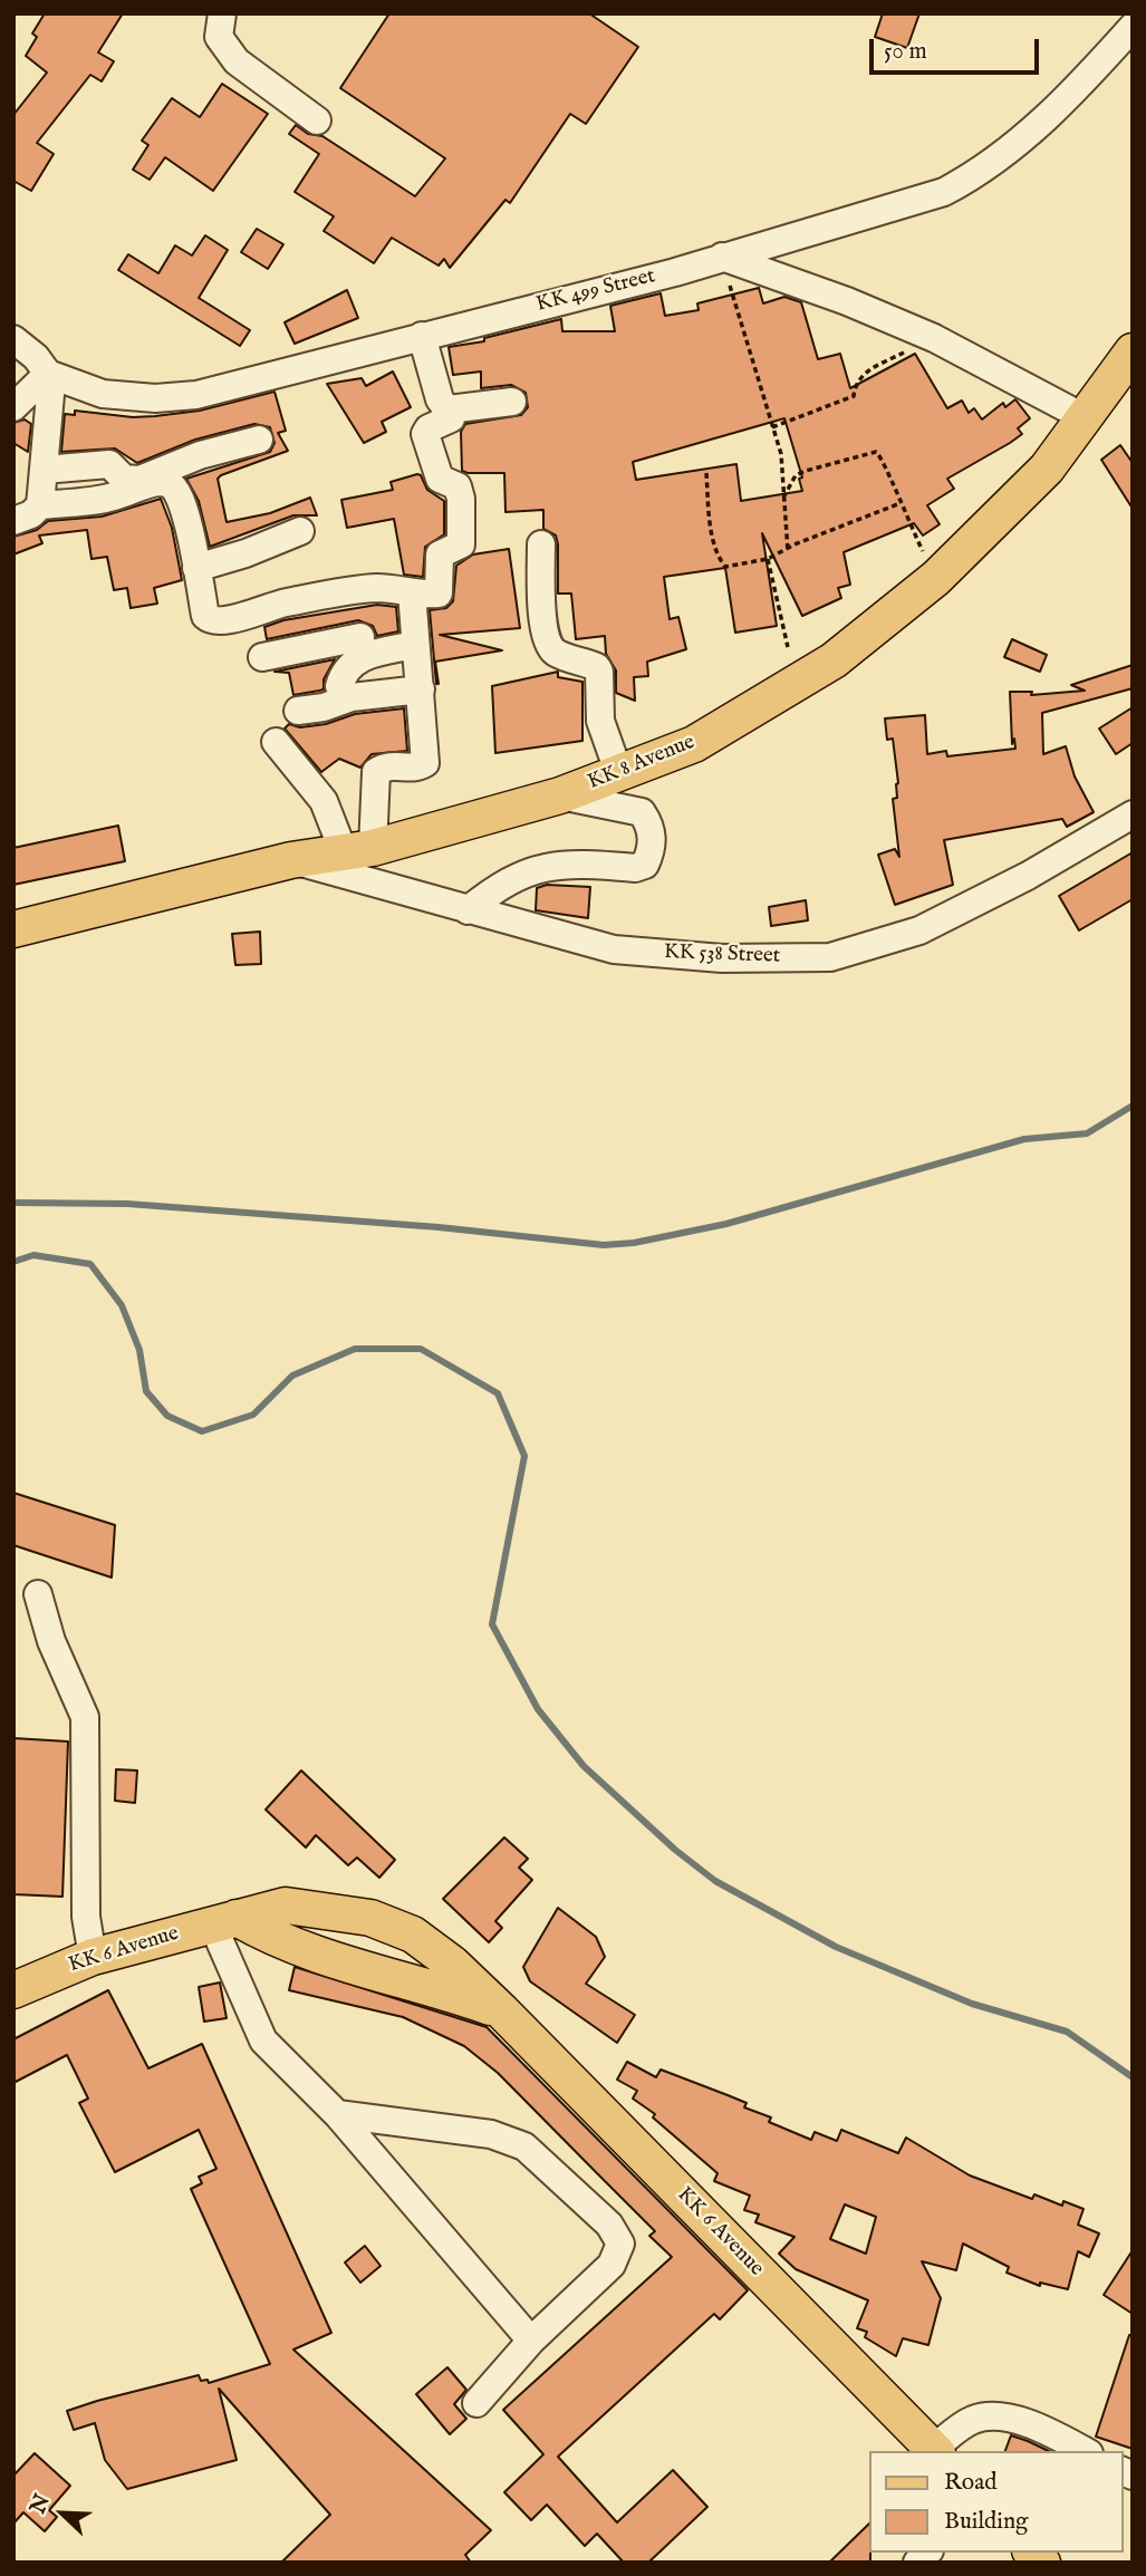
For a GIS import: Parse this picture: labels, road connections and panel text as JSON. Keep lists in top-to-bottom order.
{
  "streets": {
    "main road": ["KK 8 Avenue", "KK 6 Avenue"],
    "street": ["KK 499 Street", "KK 538 Street"]
  },
  "crossings": [
    ["KK 8 Avenue", "KK 538 Street"]
  ],
  "legend": ["Road", "Building"],
  "scale_bar": "50 m",
  "north": "top left"
}
